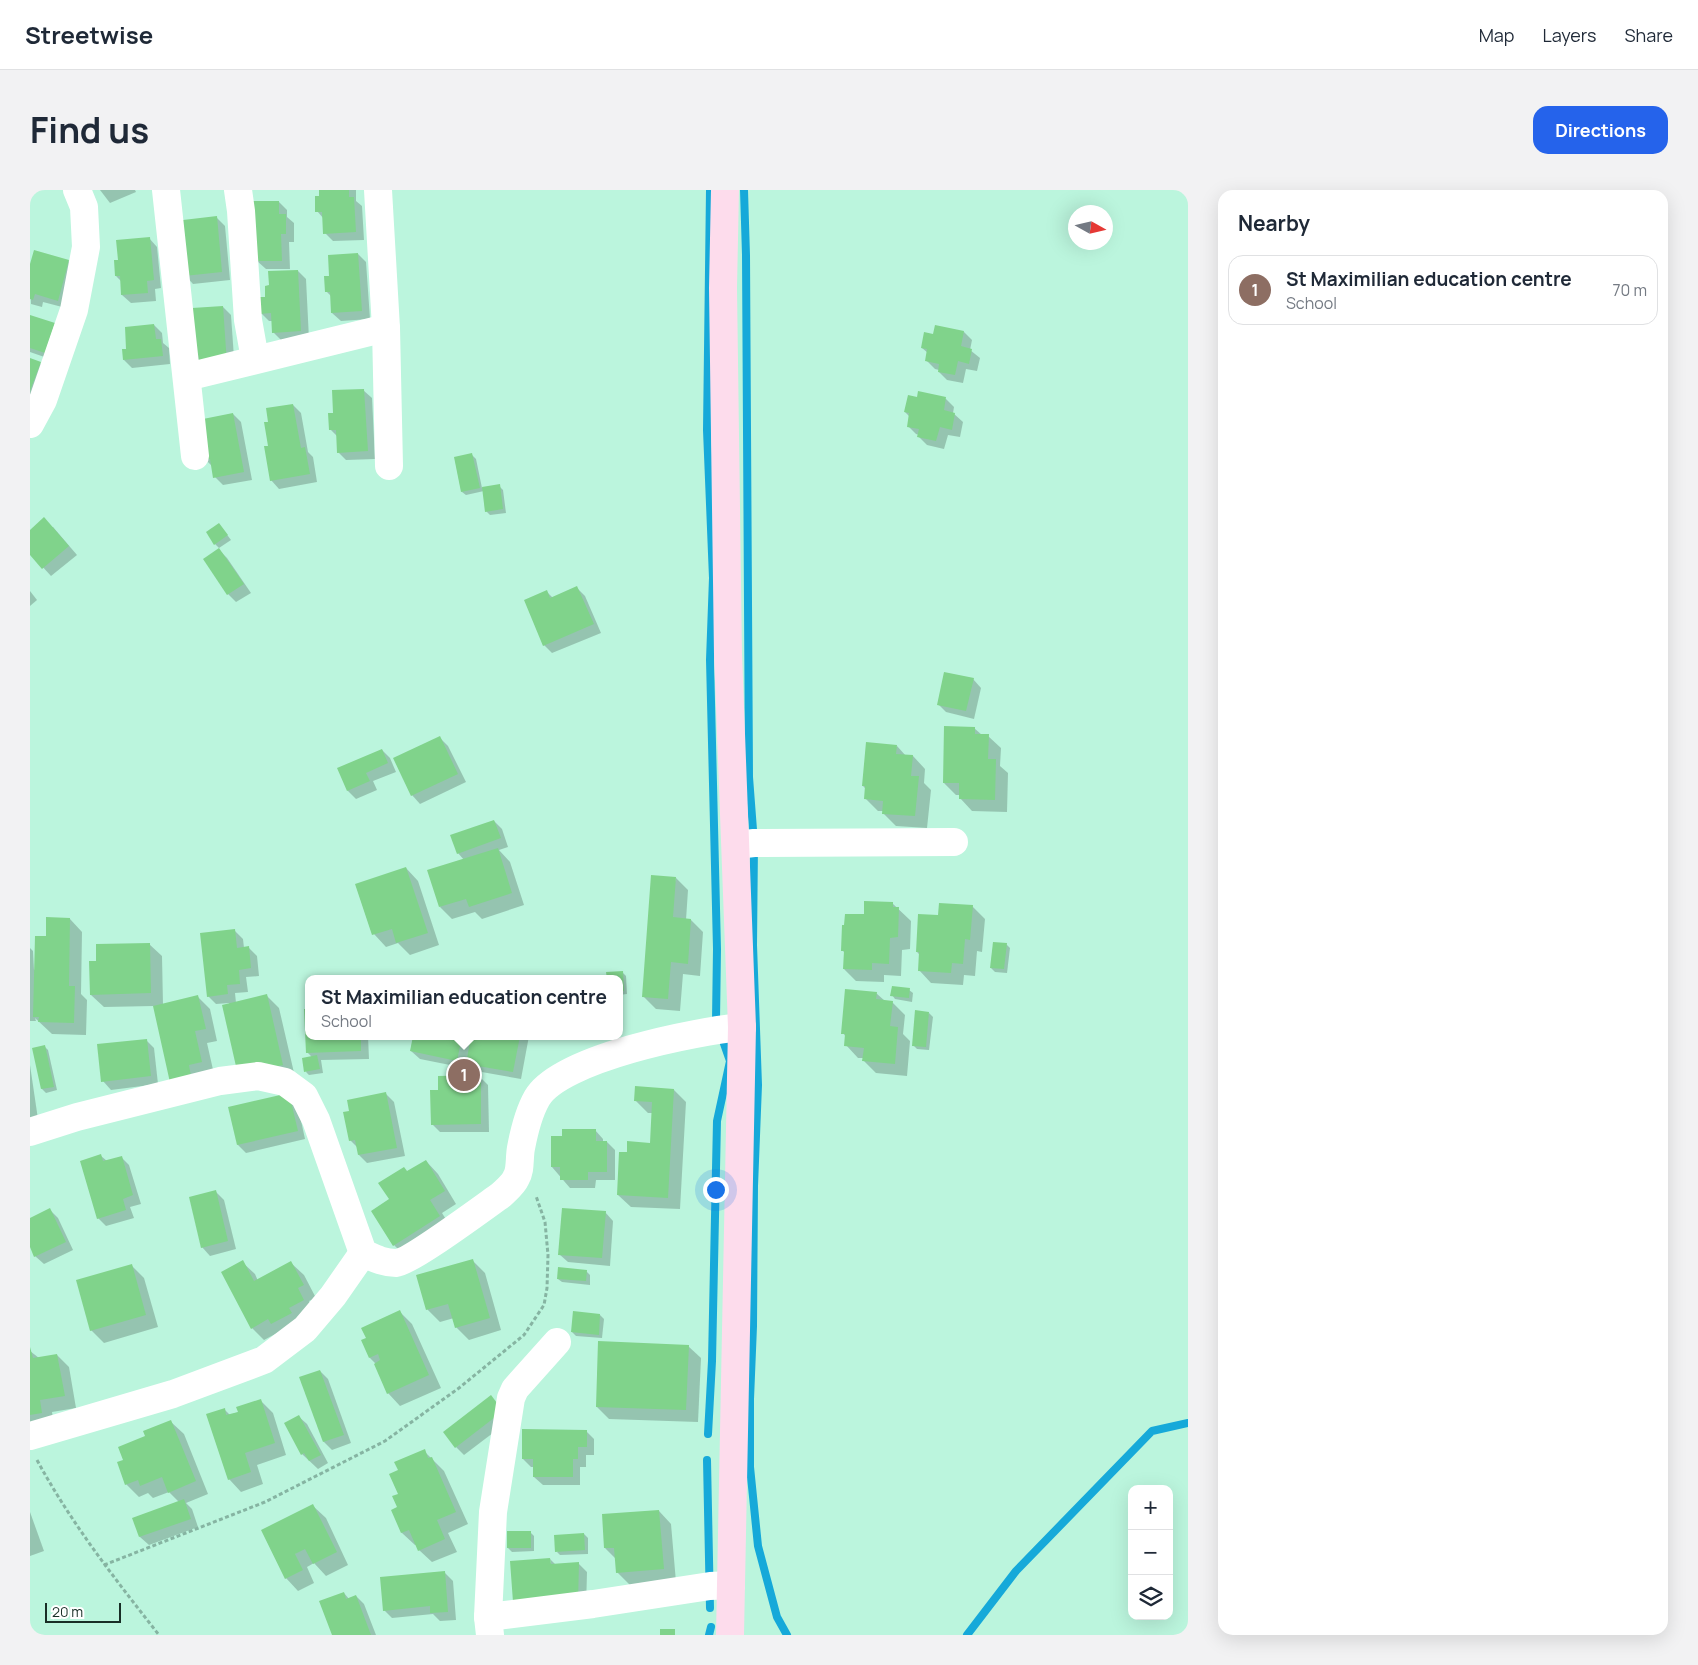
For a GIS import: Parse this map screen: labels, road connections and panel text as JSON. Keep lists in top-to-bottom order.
{
  "scale_bar": "20 m",
  "north": "right",
  "page": {
    "header": "Streetwise",
    "nav": ["Map", "Layers", "Share"],
    "title": "Find us",
    "buttons": "Directions",
    "heading": "Nearby",
    "list": [
      {
        "mark": "1",
        "name": "St Maximilian education centre",
        "note": "School",
        "value": "70 m"
      }
    ],
    "popup": ["St Maximilian education centre", "School"],
    "pins": "1",
    "map_buttons": ["+", "−"],
    "scale": "20 m"
  }
}
